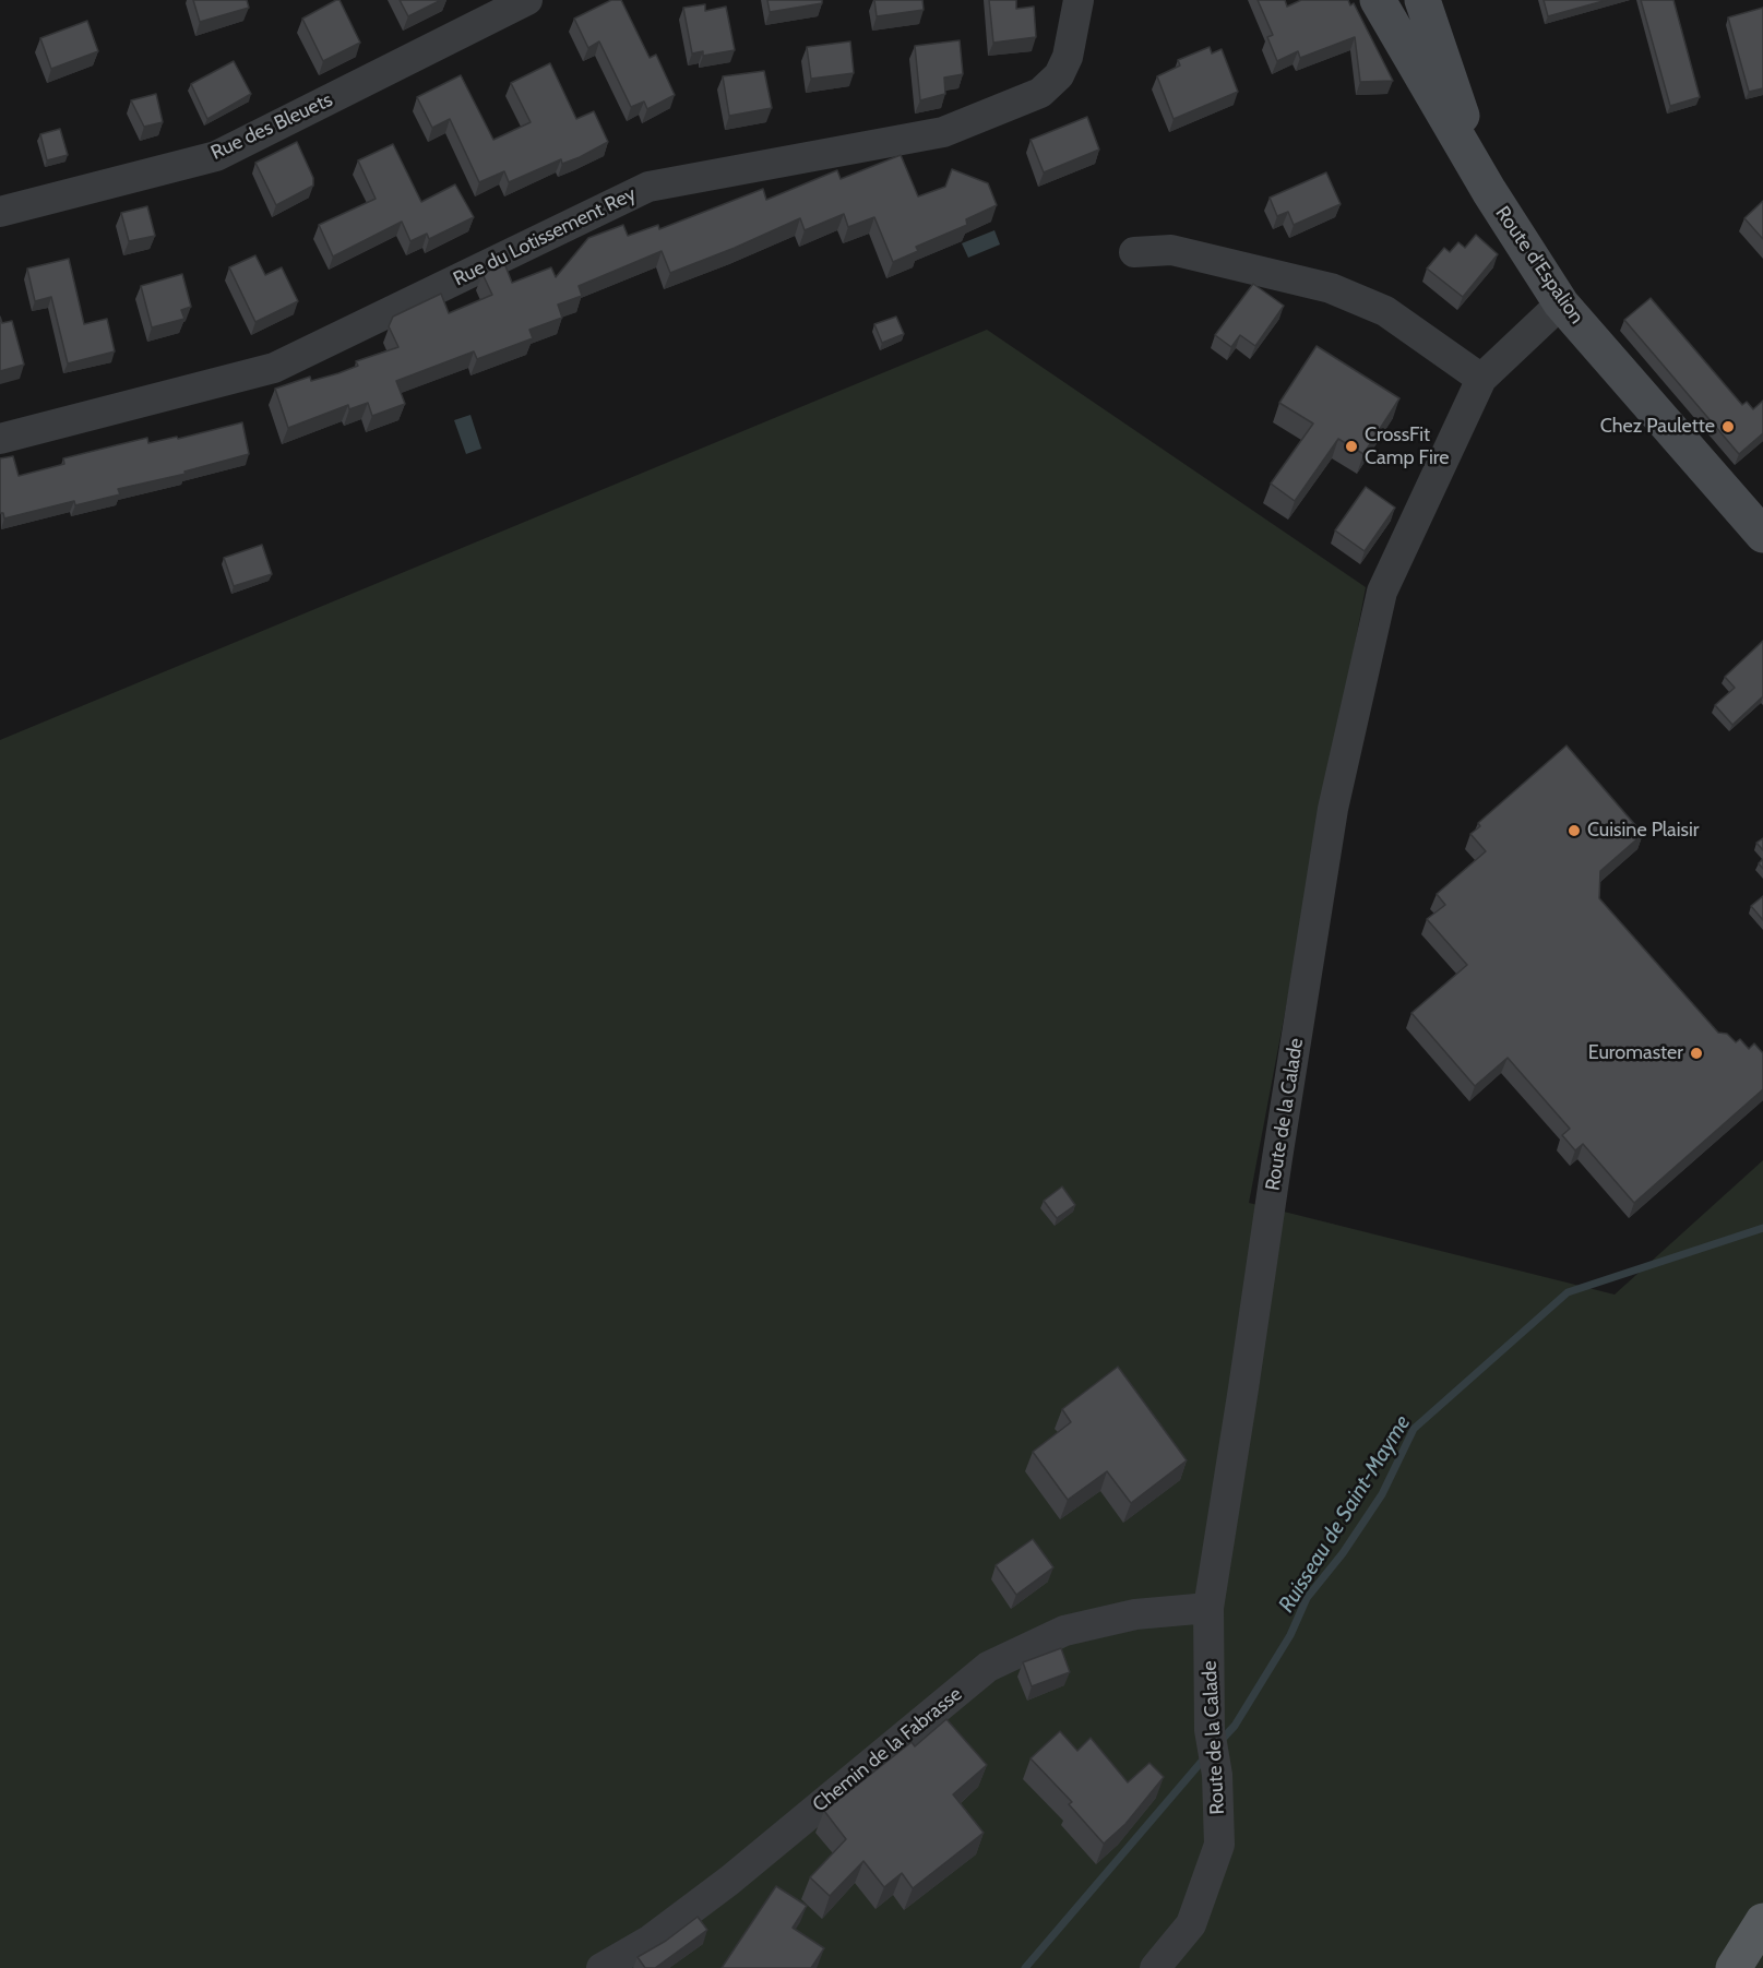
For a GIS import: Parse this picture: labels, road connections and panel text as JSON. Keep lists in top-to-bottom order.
{
  "streets": {
    "main road": ["Route d'Espalion"],
    "street": [
      "Rue des Bleuets",
      "Rue du Lotissement Rey",
      "Route de la Calade",
      "Chemin de la Fabrasse"
    ]
  },
  "crossings": [
    ["Route d'Espalion", "Route de la Calade"],
    ["Route de la Calade", "Chemin de la Fabrasse"]
  ],
  "water": ["Ruisseau de Saint-Mayme"],
  "places": [
    "Chez Paulette",
    "CrossFit Camp Fire",
    "Cuisine Plaisir",
    "Euromaster"
  ]
}
